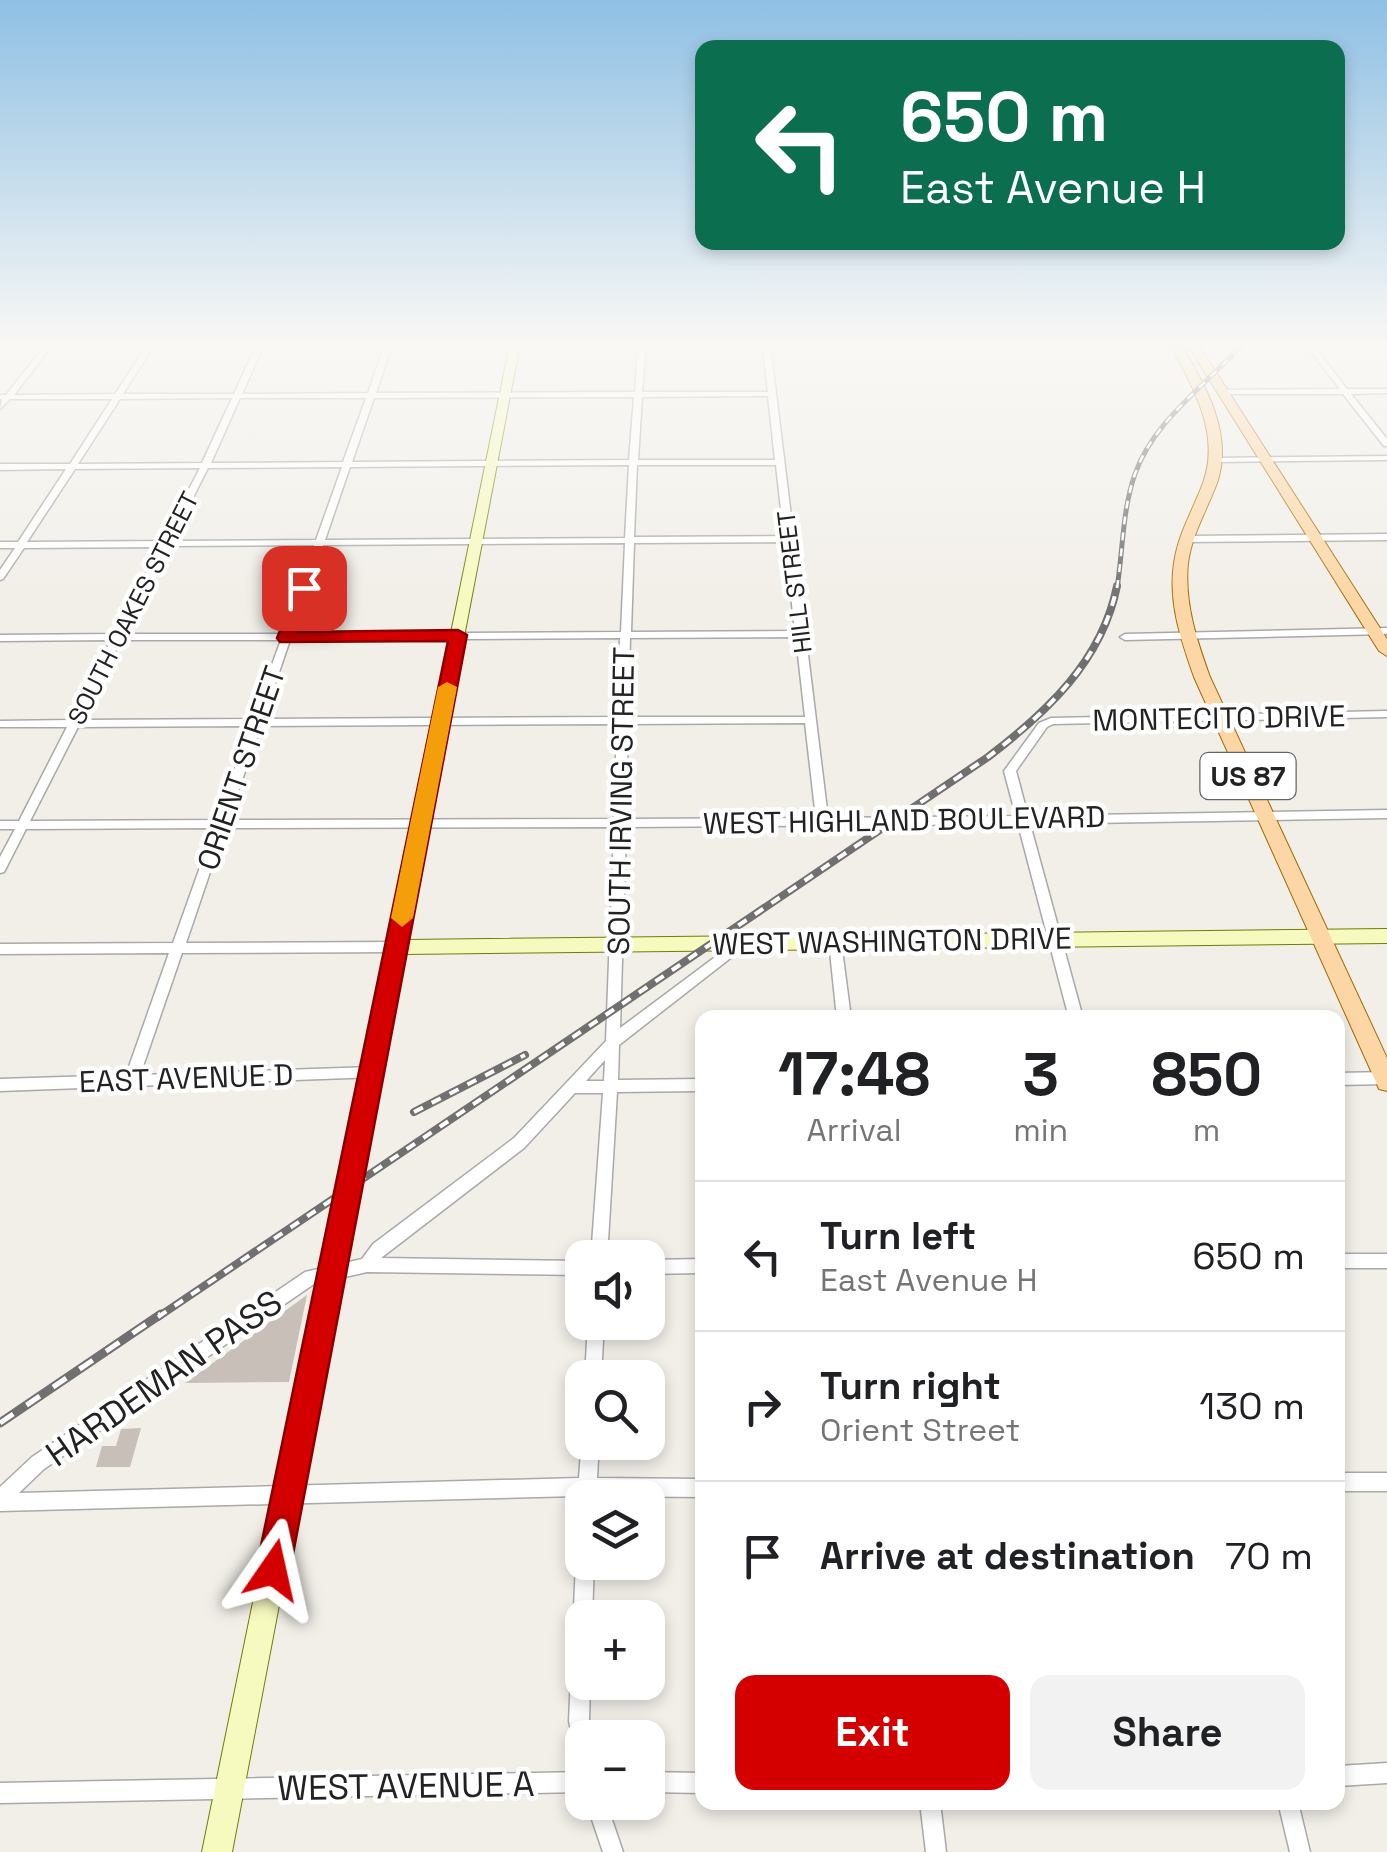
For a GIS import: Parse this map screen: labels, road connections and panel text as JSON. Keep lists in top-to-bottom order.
{
  "streets": {
    "main road": ["US 87", "WEST WASHINGTON DRIVE"],
    "street": [
      "HILL STREET",
      "SOUTH OAKES STREET",
      "MONTECITO DRIVE",
      "ORIENT STREET",
      "SOUTH IRVING STREET",
      "WEST HIGHLAND BOULEVARD",
      "EAST AVENUE D",
      "HARDEMAN PASS",
      "WEST AVENUE A"
    ]
  },
  "crossings": [
    ["HILL STREET", "WEST HIGHLAND BOULEVARD"],
    ["SOUTH OAKES STREET", "WEST HIGHLAND BOULEVARD"],
    ["MONTECITO DRIVE", "US 87"],
    ["MONTECITO DRIVE", "WEST HIGHLAND BOULEVARD"],
    ["ORIENT STREET", "WEST HIGHLAND BOULEVARD"],
    ["ORIENT STREET", "EAST AVENUE D"],
    ["US 87", "WEST HIGHLAND BOULEVARD"],
    ["US 87", "WEST WASHINGTON DRIVE"],
    ["SOUTH IRVING STREET", "WEST HIGHLAND BOULEVARD"],
    ["SOUTH IRVING STREET", "WEST WASHINGTON DRIVE"]
  ],
  "page": {
    "turn": ["650 m", "East Avenue H"],
    "eta": [
      "17:48",
      "Arrival",
      "3",
      "min",
      "850",
      "m"
    ],
    "list": [
      {
        "name": "Turn left",
        "note": "East Avenue H",
        "value": "650 m"
      },
      {
        "name": "Turn right",
        "note": "Orient Street",
        "value": "130 m"
      },
      {
        "name": "Arrive at destination",
        "value": "70 m"
      }
    ],
    "map_buttons": ["+", "−"],
    "buttons": ["Exit", "Share"]
  }
}
